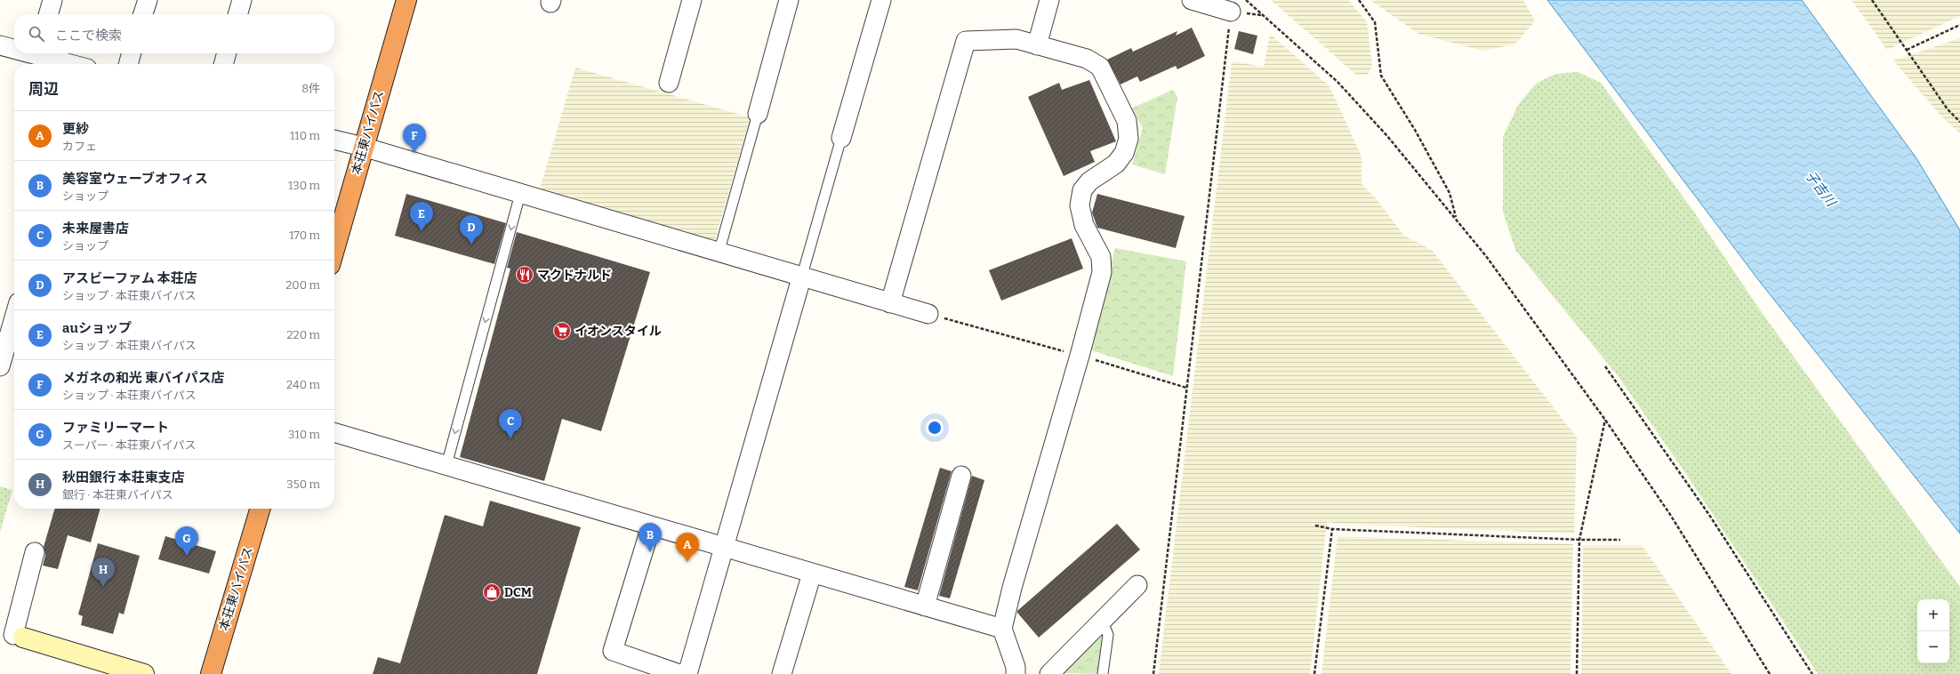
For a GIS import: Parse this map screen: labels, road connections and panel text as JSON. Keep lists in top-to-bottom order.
{
  "streets": {
    "highway": ["本荘東バイパス"]
  },
  "water": ["子吉川"],
  "places": {
    "restaurant": ["マクドナルド"],
    "supermarket": ["イオンスタイル"],
    "shop": ["DCM"]
  },
  "page": {
    "search": "ここで検索",
    "heading": ["周辺", "8件"],
    "list": [
      {
        "mark": "A",
        "name": "更紗",
        "note": "カフェ",
        "value": "110 m"
      },
      {
        "mark": "B",
        "name": "美容室ウェーブオフィス",
        "note": "ショップ",
        "value": "130 m"
      },
      {
        "mark": "C",
        "name": "未来屋書店",
        "note": "ショップ",
        "value": "170 m"
      },
      {
        "mark": "D",
        "name": "アスビーファム 本荘店",
        "note": "ショップ · 本荘東バイパス",
        "value": "200 m"
      },
      {
        "mark": "E",
        "name": "auショップ",
        "note": "ショップ · 本荘東バイパス",
        "value": "220 m"
      },
      {
        "mark": "F",
        "name": "メガネの和光 東バイパス店",
        "note": "ショップ · 本荘東バイパス",
        "value": "240 m"
      },
      {
        "mark": "G",
        "name": "ファミリーマート",
        "note": "スーパー · 本荘東バイパス",
        "value": "310 m"
      },
      {
        "mark": "H",
        "name": "秋田銀行 本荘東支店",
        "note": "銀行 · 本荘東バイパス",
        "value": "350 m"
      }
    ],
    "pins": [
      "F",
      "E",
      "D",
      "C",
      "B",
      "G",
      "A",
      "H"
    ],
    "map_buttons": ["+", "−"]
  }
}
